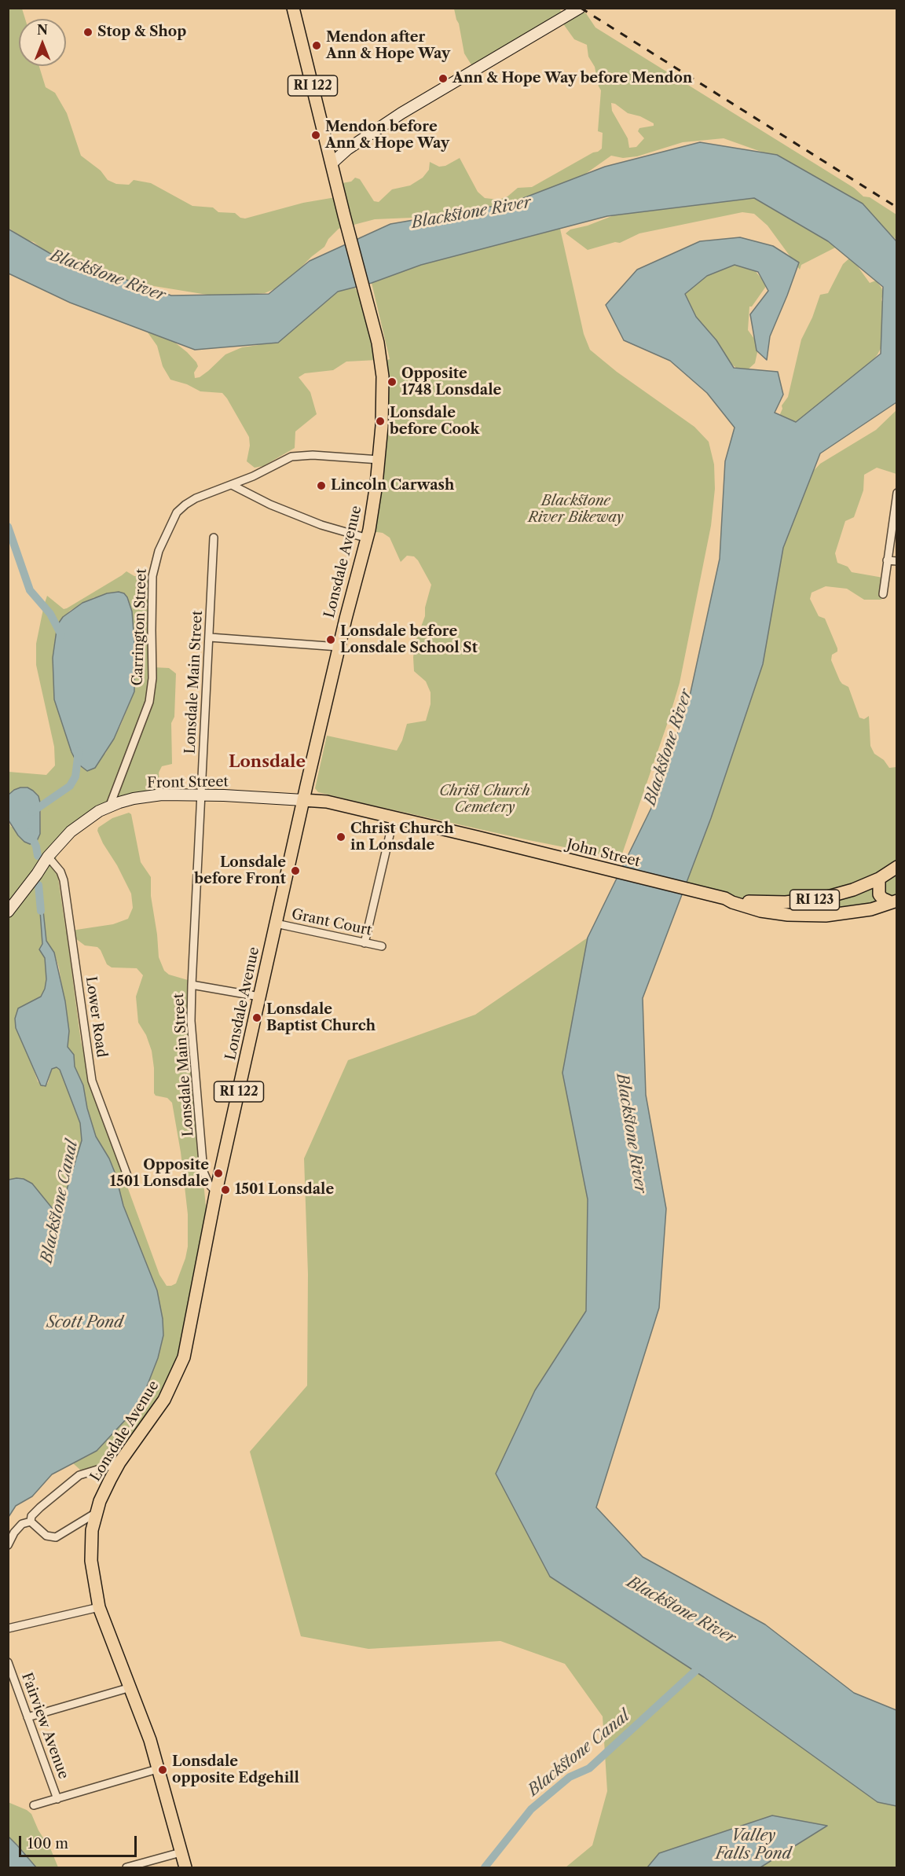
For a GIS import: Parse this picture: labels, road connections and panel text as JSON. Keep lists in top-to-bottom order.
{
  "streets": {
    "main road": [
      "RI 122",
      "Lonsdale Avenue",
      "Front Street",
      "John Street",
      "RI 123"
    ],
    "street": [
      "Carrington Street",
      "Lonsdale Main Street",
      "Grant Court",
      "Lower Road",
      "Fairview Avenue"
    ]
  },
  "crossings": [
    ["RI 122", "Lonsdale Avenue"],
    ["Lonsdale Avenue", "Carrington Street"],
    ["Lonsdale Avenue", "Lonsdale Main Street"],
    ["Lonsdale Avenue", "Front Street"],
    ["Lonsdale Avenue", "John Street"],
    ["Lonsdale Avenue", "Grant Court"],
    ["Carrington Street", "Front Street"],
    ["Lonsdale Main Street", "Front Street"],
    ["Front Street", "John Street"],
    ["Front Street", "Lower Road"],
    ["John Street", "RI 123"]
  ],
  "districts": ["Lonsdale"],
  "water": [
    "Blackstone River",
    "Blackstone Canal",
    "Scott Pond",
    "Valley Falls Pond"
  ],
  "parks": ["Blackstone River Bikeway", "Christ Church Cemetery"],
  "places": [
    "Stop & Shop",
    "Mendon after Ann & Hope Way",
    "Ann & Hope Way before Mendon",
    "Mendon before Ann & Hope Way",
    "Opposite 1748 Lonsdale",
    "Lonsdale before Cook",
    "Lincoln Carwash",
    "Lonsdale before Lonsdale School St",
    "Christ Church in Lonsdale",
    "Lonsdale before Front",
    "Lonsdale Baptist Church",
    "Opposite 1501 Lonsdale",
    "1501 Lonsdale",
    "Lonsdale opposite Edgehill"
  ],
  "scale_bar": "100 m",
  "north": "top"
}
